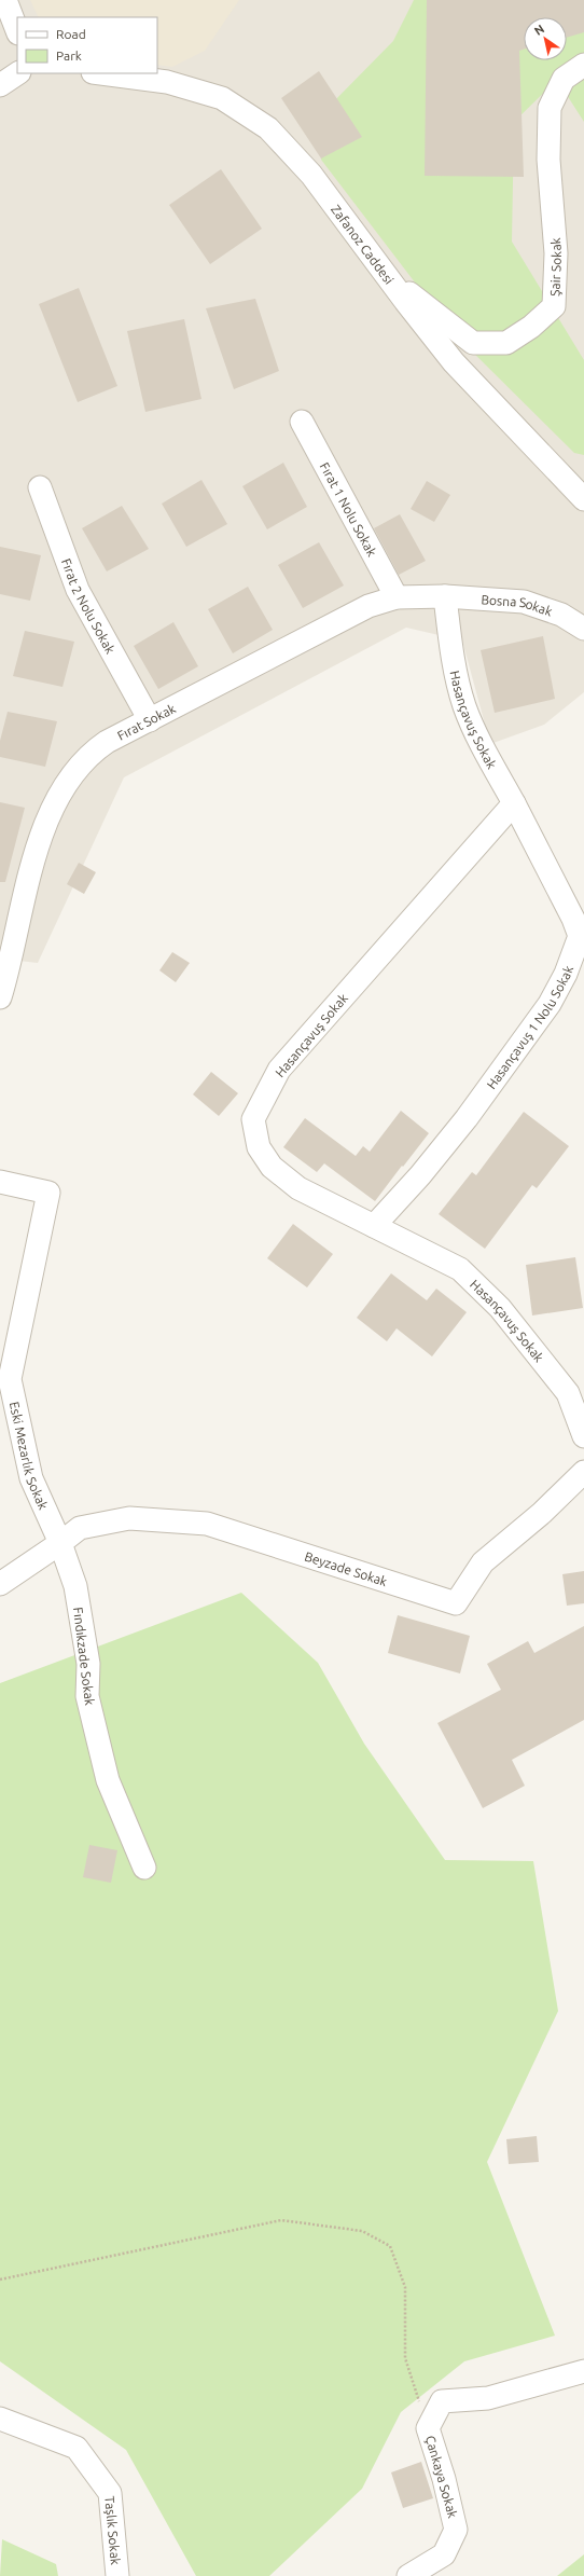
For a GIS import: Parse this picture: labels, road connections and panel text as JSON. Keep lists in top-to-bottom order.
{
  "streets": {
    "street": [
      "Zafanoz Caddesi",
      "Şair Sokak",
      "Fırat 1 Nolu Sokak",
      "Fırat 2 Nolu Sokak",
      "Bosna Sokak",
      "Hasançavuş Sokak",
      "Fırat Sokak",
      "Hasançavuş 1 Nolu Sokak",
      "Eski Mezarlık Sokak",
      "Beyzade Sokak",
      "Fındıkzade Sokak",
      "Çankaya Sokak",
      "Taşlık Sokak"
    ]
  },
  "crossings": [
    ["Zafanoz Caddesi", "Şair Sokak"],
    ["Fırat 1 Nolu Sokak", "Fırat Sokak"],
    ["Fırat 2 Nolu Sokak", "Fırat Sokak"],
    ["Bosna Sokak", "Hasançavuş Sokak"],
    ["Bosna Sokak", "Fırat Sokak"],
    ["Hasançavuş Sokak", "Fırat Sokak"],
    ["Hasançavuş Sokak", "Hasançavuş 1 Nolu Sokak"],
    ["Eski Mezarlık Sokak", "Beyzade Sokak"],
    ["Eski Mezarlık Sokak", "Fındıkzade Sokak"],
    ["Beyzade Sokak", "Fındıkzade Sokak"]
  ],
  "legend": ["Road", "Park"],
  "north": "top left"
}
